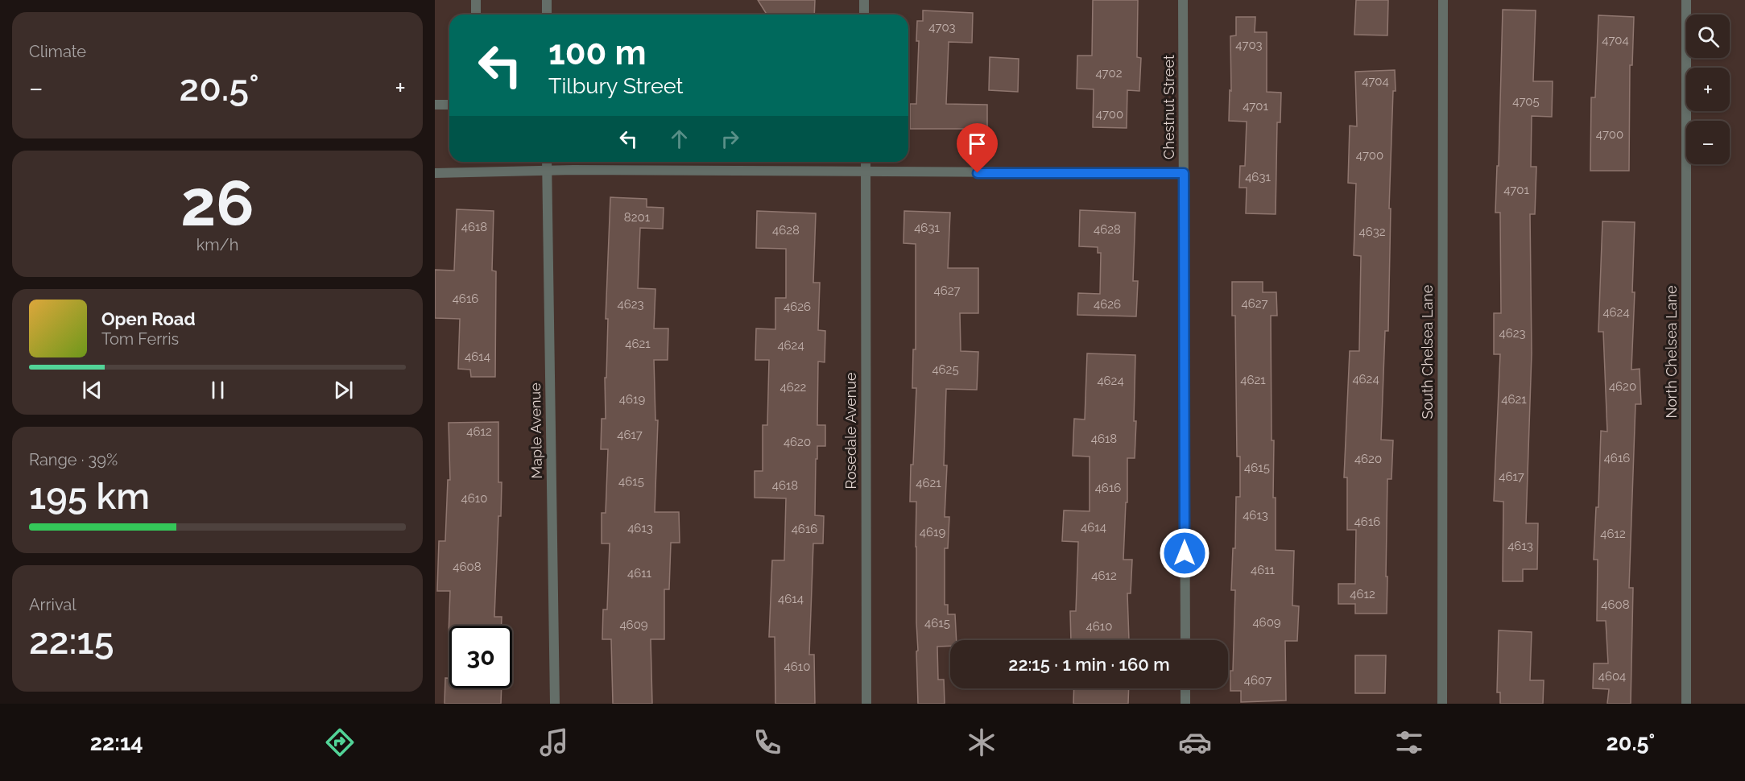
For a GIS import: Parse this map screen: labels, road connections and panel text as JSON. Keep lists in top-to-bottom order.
{
  "streets": {
    "street": [
      "Chestnut Street",
      "South Chelsea Lane",
      "North Chelsea Lane",
      "Maple Avenue",
      "Rosedale Avenue"
    ]
  },
  "house_numbers": [
    "4703",
    "4704",
    "4703",
    "4702",
    "4704",
    "4705",
    "4701",
    "4700",
    "4700",
    "4700",
    "4631",
    "4701",
    "8201",
    "4618",
    "4631",
    "4628",
    "4628",
    "4632",
    "4627",
    "4616",
    "4627",
    "4623",
    "4626",
    "4626",
    "4624",
    "4623",
    "4621",
    "4624",
    "4614",
    "4625",
    "4624",
    "4621",
    "4624",
    "4620",
    "4622",
    "4619",
    "4621",
    "4612",
    "4617",
    "4618",
    "4620",
    "4616",
    "4620",
    "4615",
    "4617",
    "4615",
    "4621",
    "4618",
    "4616",
    "4610",
    "4613",
    "4616",
    "4614",
    "4613",
    "4616",
    "4619",
    "4612",
    "4613",
    "4608",
    "4611",
    "4611",
    "4612",
    "4612",
    "4614",
    "4608",
    "4609",
    "4615",
    "4609",
    "4610",
    "4610",
    "4604",
    "4607"
  ],
  "page": {
    "tile": [
      "Climate",
      ["26", "km/h"],
      ["Range · 39%", "195 km"],
      ["Arrival", "22:15"]
    ],
    "map_buttons": ["+", "−"],
    "turn": ["100 m", "Tilbury Street"],
    "heat": ["−", "20.5°", "+"],
    "song": ["Open Road", "Tom Ferris"],
    "limit": "30",
    "trip": "22:15 · 1 min · 160 m",
    "tabs": ["22:14", "20.5°"]
  }
}
